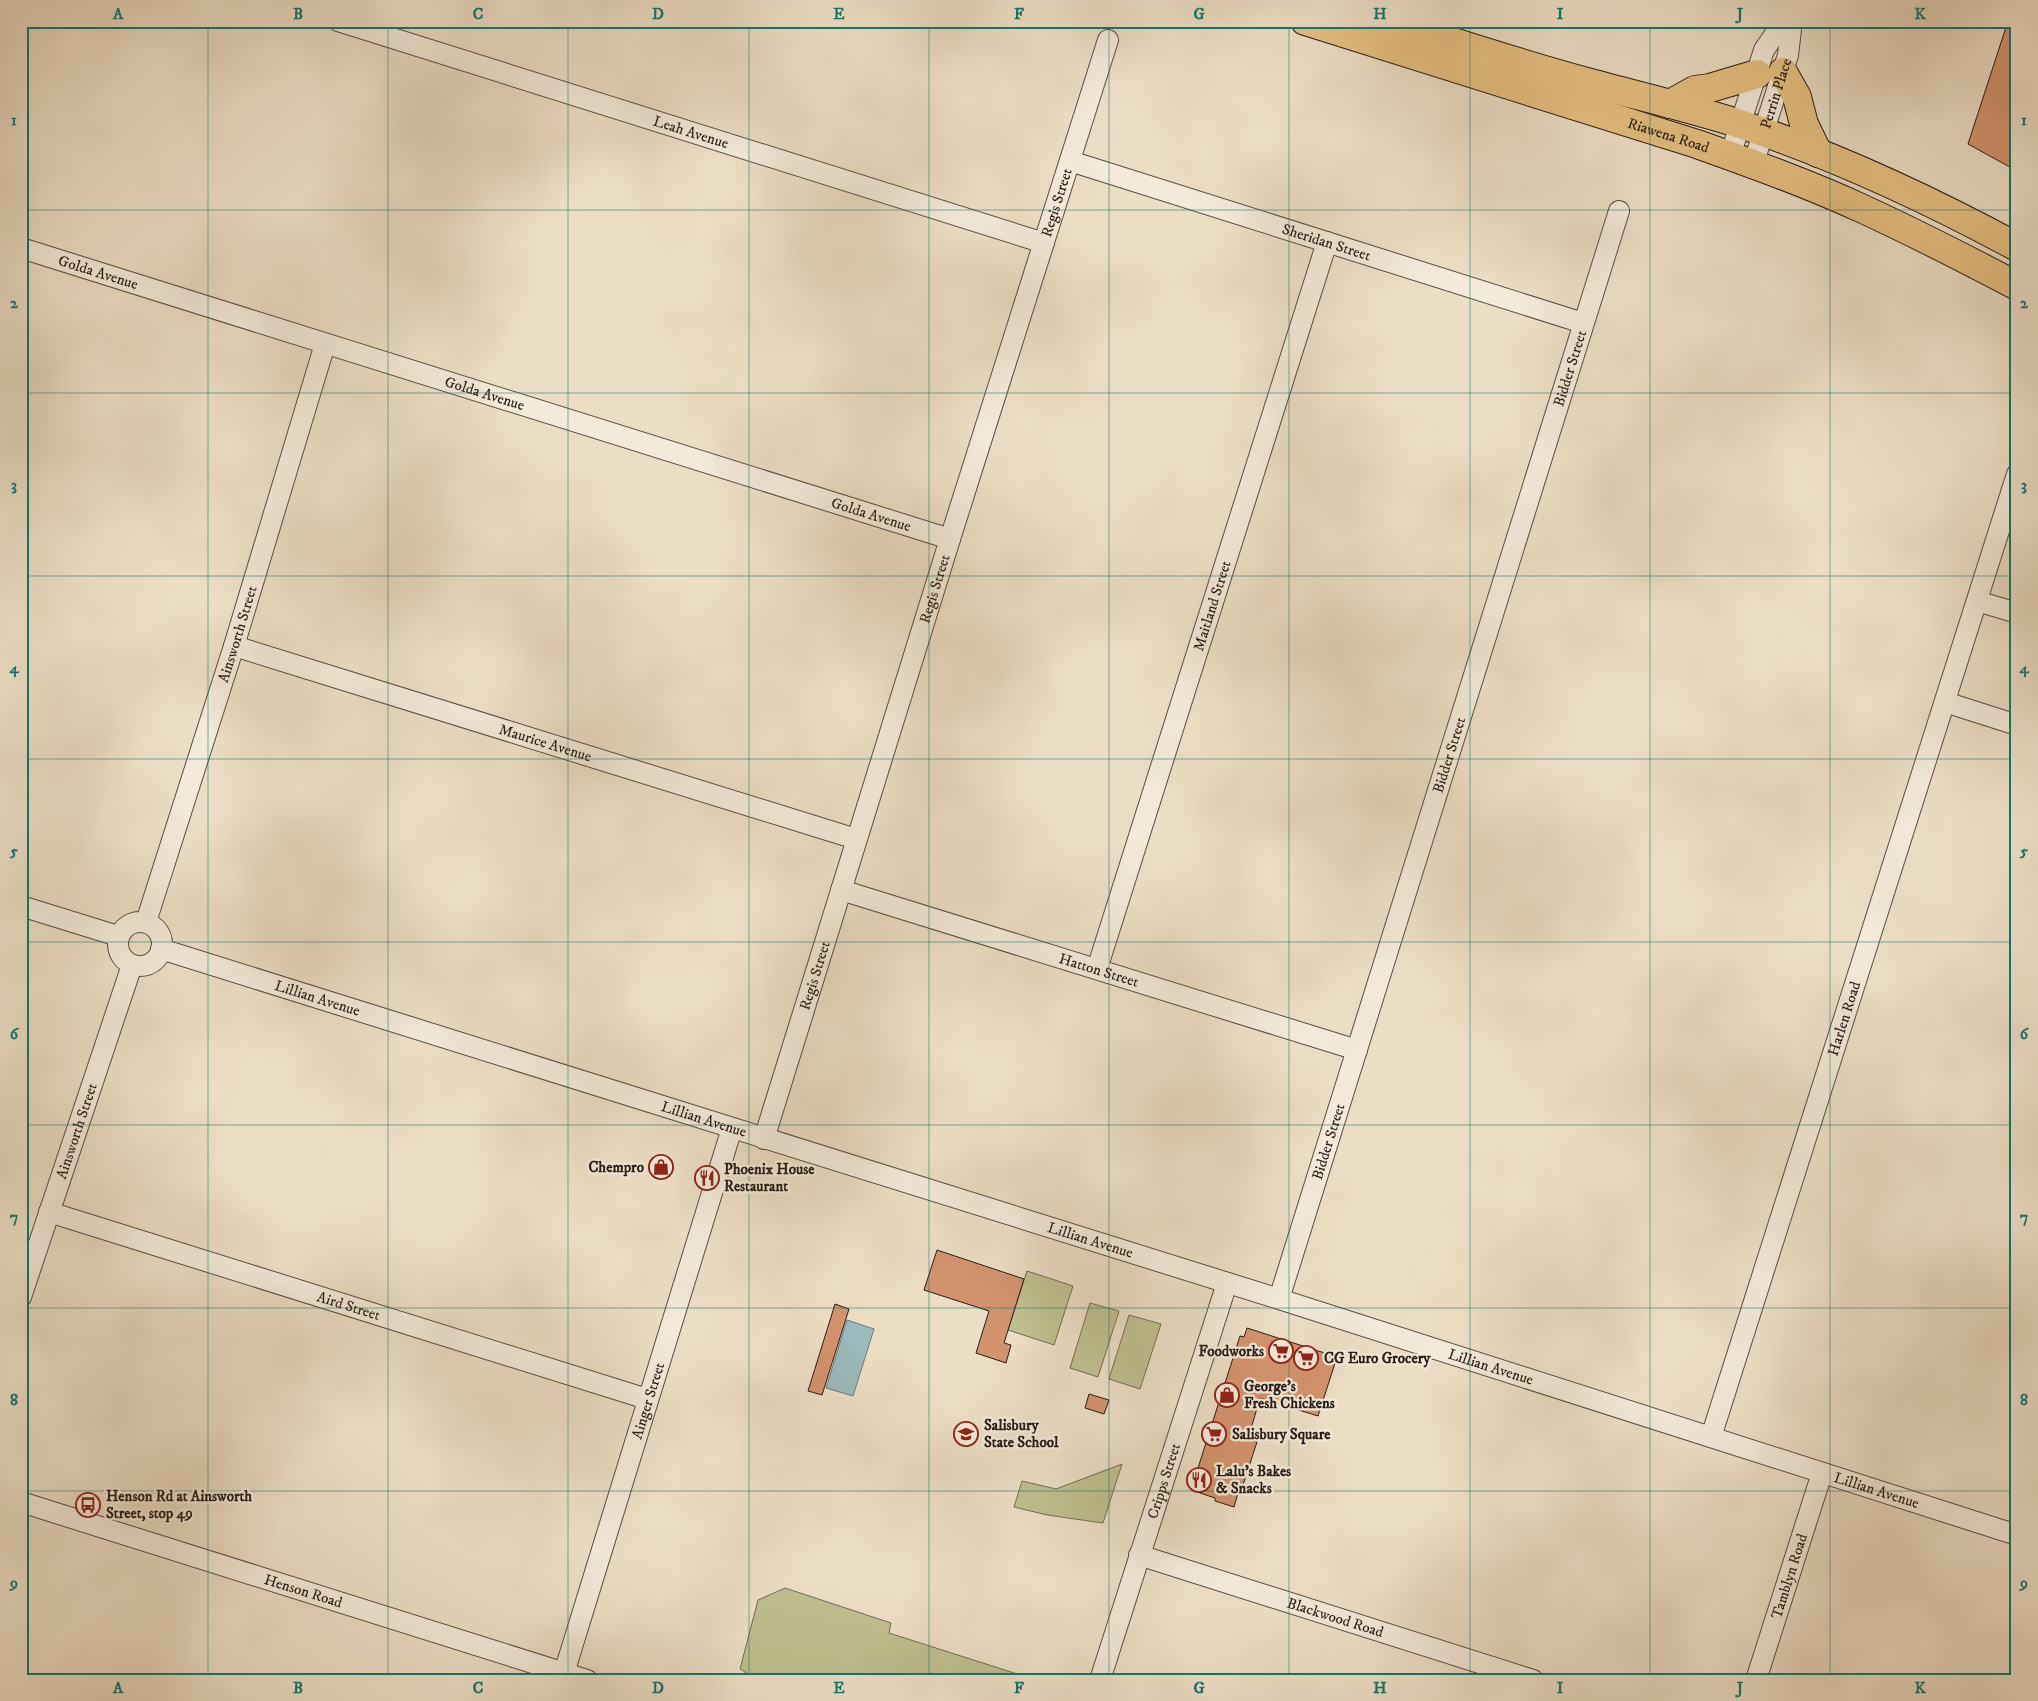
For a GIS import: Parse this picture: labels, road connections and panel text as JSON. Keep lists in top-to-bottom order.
{
  "streets": {
    "highway": ["Riawena Road"],
    "street": [
      "Perrin Place",
      "Leah Avenue",
      "Regis Street",
      "Sheridan Street",
      "Golda Avenue",
      "Bidder Street",
      "Maitland Street",
      "Ainsworth Street",
      "Maurice Avenue",
      "Hatton Street",
      "Lillian Avenue",
      "Harlen Road",
      "Aird Street",
      "Ainger Street",
      "Cripps Street",
      "Tamblyn Road",
      "Henson Road",
      "Blackwood Road"
    ]
  },
  "crossings": [
    ["Perrin Place", "Riawena Road"],
    ["Leah Avenue", "Regis Street"],
    ["Regis Street", "Sheridan Street"],
    ["Regis Street", "Golda Avenue"],
    ["Regis Street", "Maurice Avenue"],
    ["Regis Street", "Hatton Street"],
    ["Regis Street", "Lillian Avenue"],
    ["Sheridan Street", "Bidder Street"],
    ["Sheridan Street", "Maitland Street"],
    ["Golda Avenue", "Ainsworth Street"],
    ["Bidder Street", "Hatton Street"],
    ["Bidder Street", "Lillian Avenue"],
    ["Maitland Street", "Hatton Street"],
    ["Ainsworth Street", "Maurice Avenue"],
    ["Ainsworth Street", "Lillian Avenue"],
    ["Ainsworth Street", "Aird Street"],
    ["Lillian Avenue", "Harlen Road"],
    ["Lillian Avenue", "Ainger Street"],
    ["Lillian Avenue", "Cripps Street"],
    ["Lillian Avenue", "Tamblyn Road"],
    ["Aird Street", "Ainger Street"],
    ["Ainger Street", "Henson Road"],
    ["Cripps Street", "Blackwood Road"]
  ],
  "places": {
    "shop": ["Chempro", "George's Fresh Chickens"],
    "restaurant": ["Phoenix House Restaurant", "Lalu's Bakes & Snacks"],
    "supermarket": ["Foodworks", "CG Euro Grocery", "Salisbury Square"],
    "school or university": ["Salisbury State School"],
    "bus stop": ["Henson Rd at Ainsworth Street, stop 49"]
  },
  "grid": {
    "columns": [
      "A",
      "B",
      "C",
      "D",
      "E",
      "F",
      "G",
      "H",
      "I",
      "J",
      "K"
    ],
    "rows": [
      "1",
      "2",
      "3",
      "4",
      "5",
      "6",
      "7",
      "8",
      "9"
    ]
  }
}
